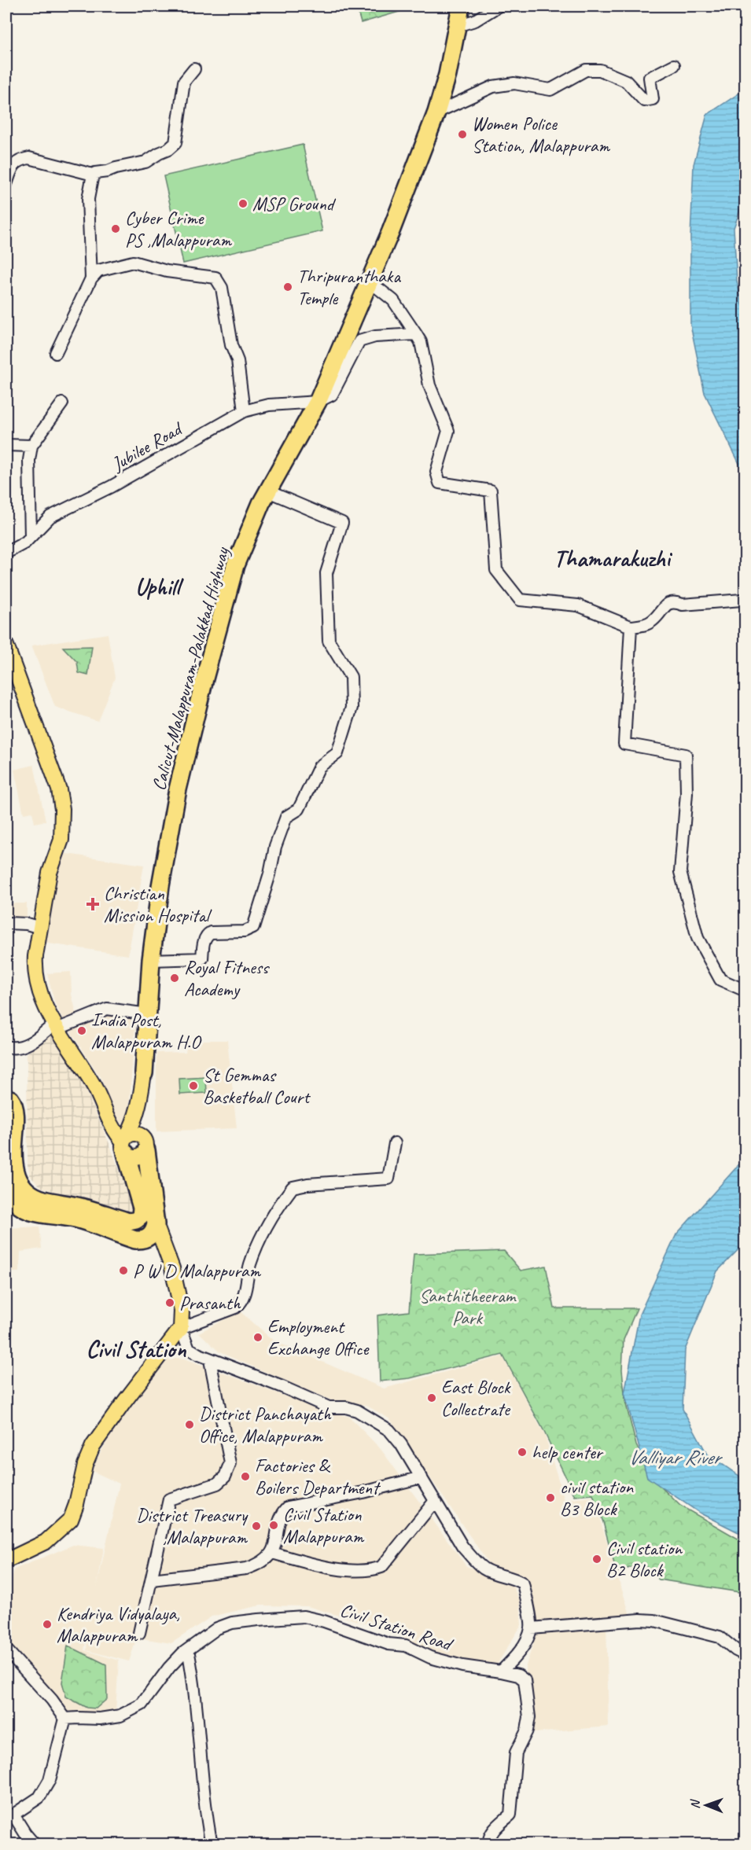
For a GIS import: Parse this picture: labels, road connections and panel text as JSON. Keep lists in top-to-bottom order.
{
  "streets": {
    "highway": ["Calicut-Malappuram-Palakkad Highway"],
    "street": ["Jubilee Road", "Civil Station Road"]
  },
  "crossings": [
    ["Jubilee Road", "Calicut-Malappuram-Palakkad Highway"]
  ],
  "districts": ["Thamarakuzhi", "Uphill", "Civil Station"],
  "water": ["Valliyar River"],
  "parks": ["Santhitheeram Park"],
  "places": {
    "other": [
      "Women Police Station, Malappuram",
      "MSP Ground",
      "Cyber Crime PS ,Malappuram",
      "Thripuranthaka Temple",
      "Royal Fitness Academy",
      "India Post, Malappuram H.O",
      "St Gemmas Basketball Court",
      "P W D Malappuram",
      "Prasanth",
      "Employment Exchange Office",
      "East Block Collectrate",
      "District Panchayath Office, Malappuram",
      "help center",
      "Factories & Boilers Department",
      "civil station B3 Block",
      "Civil Station Malappuram",
      "District Treasury ,Malappuram",
      "Civil station B2 Block",
      "Kendriya Vidyalaya, Malappuram"
    ],
    "health": ["Christian Mission Hospital"]
  },
  "north": "left"
}
